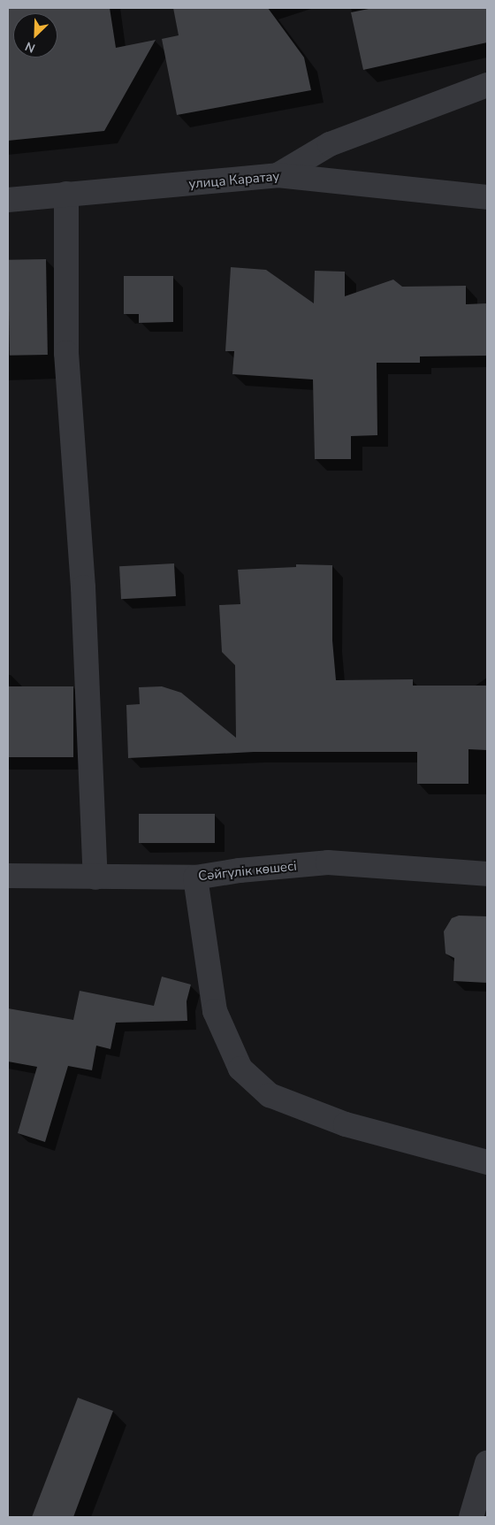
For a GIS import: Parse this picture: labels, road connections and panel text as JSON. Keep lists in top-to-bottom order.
{
  "streets": {
    "street": ["улица Каратау", "Сәйгүлік көшесі"]
  },
  "north": "bottom left"
}
